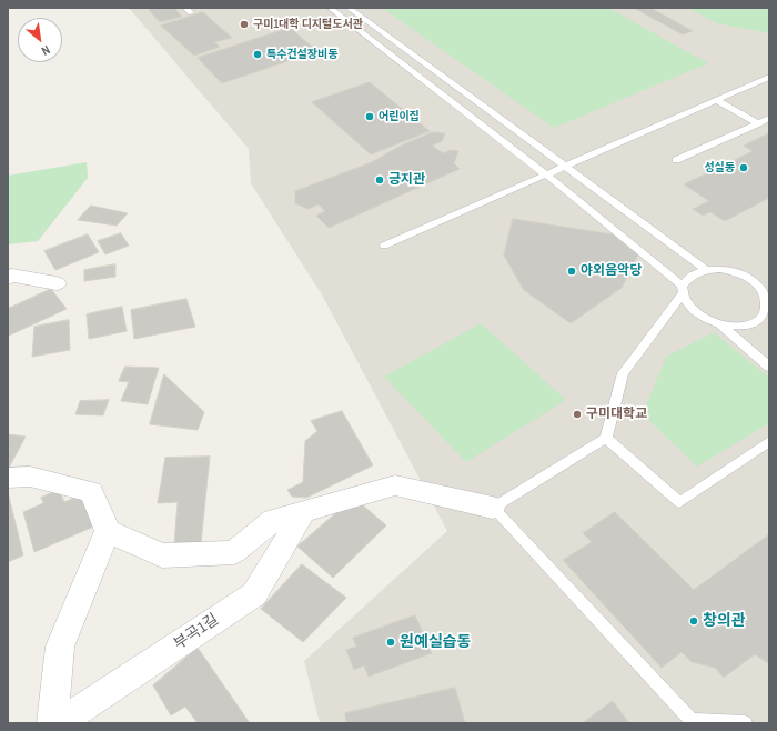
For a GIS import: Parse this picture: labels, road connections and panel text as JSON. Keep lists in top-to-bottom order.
{
  "streets": {
    "street": ["부곡1길"]
  },
  "places": [
    "구미1대학 디지털도서관",
    "특수건설장비동",
    "어린이집",
    "성실동",
    "긍지관",
    "야외음악당",
    "구미대학교",
    "창의관",
    "원예실습동"
  ],
  "north": "bottom right"
}
